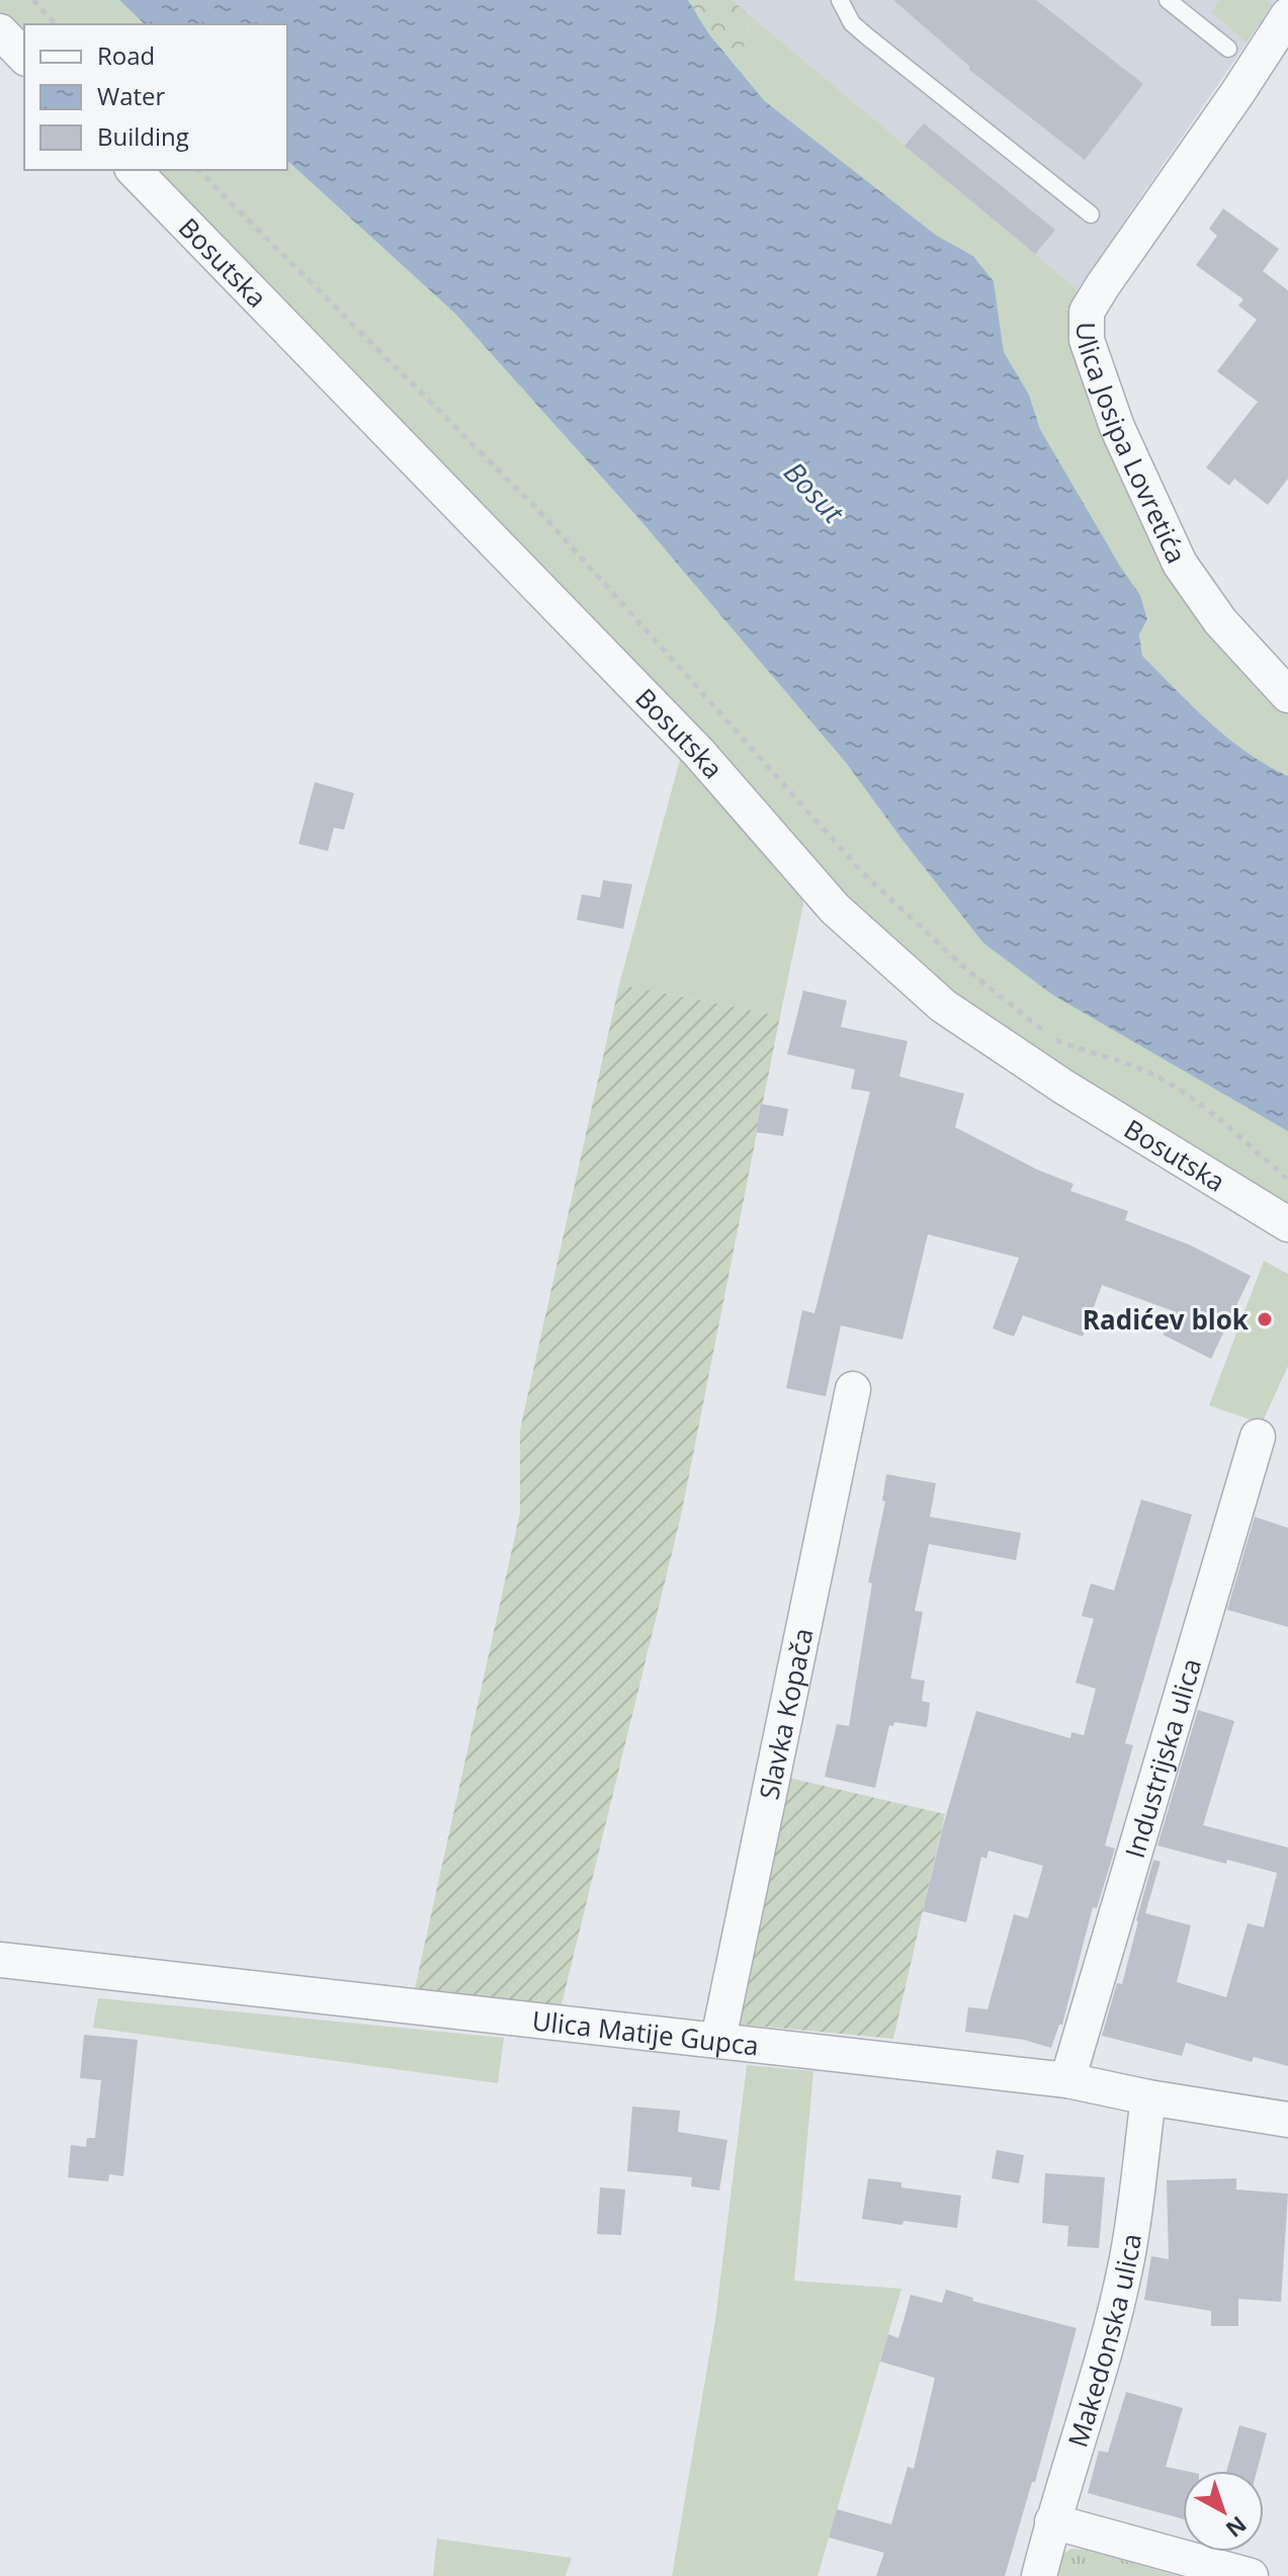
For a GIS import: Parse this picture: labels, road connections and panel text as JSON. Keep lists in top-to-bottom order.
{
  "streets": {
    "street": [
      "Bosutska",
      "Ulica Josipa Lovretića",
      "Slavka Kopača",
      "Industrijska ulica",
      "Ulica Matije Gupca",
      "Makedonska ulica"
    ]
  },
  "crossings": [
    ["Slavka Kopača", "Ulica Matije Gupca"],
    ["Industrijska ulica", "Ulica Matije Gupca"],
    ["Ulica Matije Gupca", "Makedonska ulica"]
  ],
  "water": ["Bosut"],
  "places": ["Radićev blok"],
  "legend": ["Road", "Water", "Building"],
  "north": "bottom right"
}
